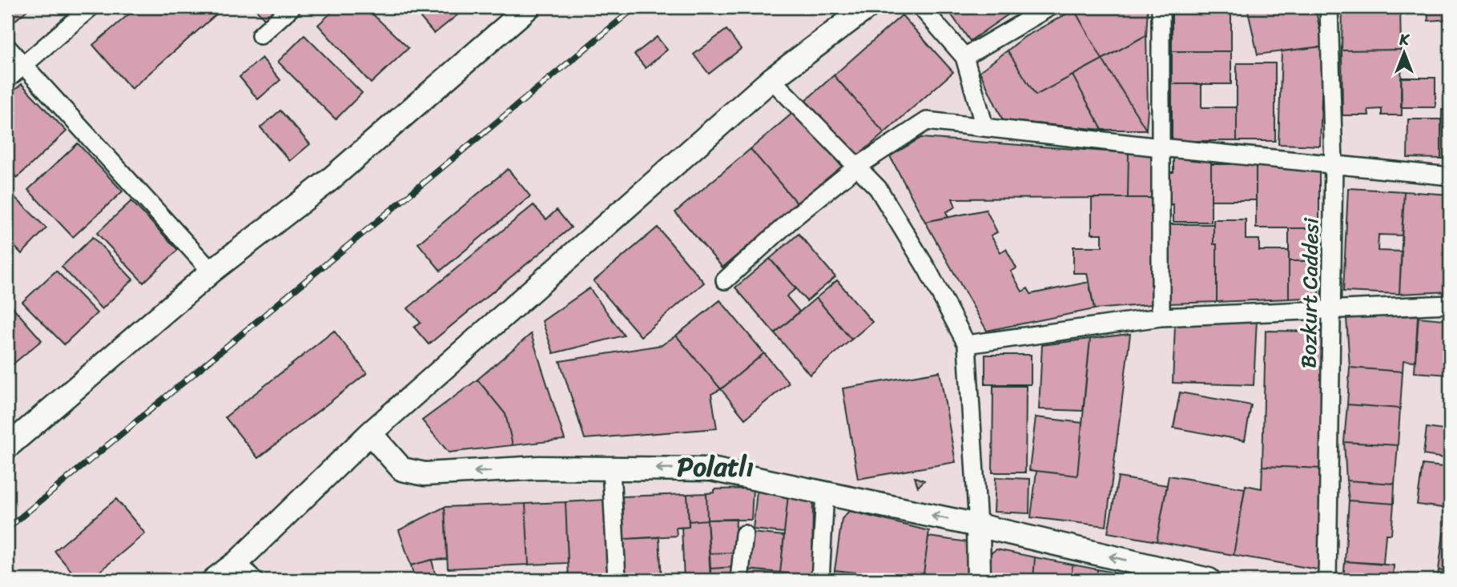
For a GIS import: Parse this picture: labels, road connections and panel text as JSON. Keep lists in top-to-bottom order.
{
  "streets": {
    "street": ["Bozkurt Caddesi"]
  },
  "districts": ["Polatlı"],
  "north": "top"
}
